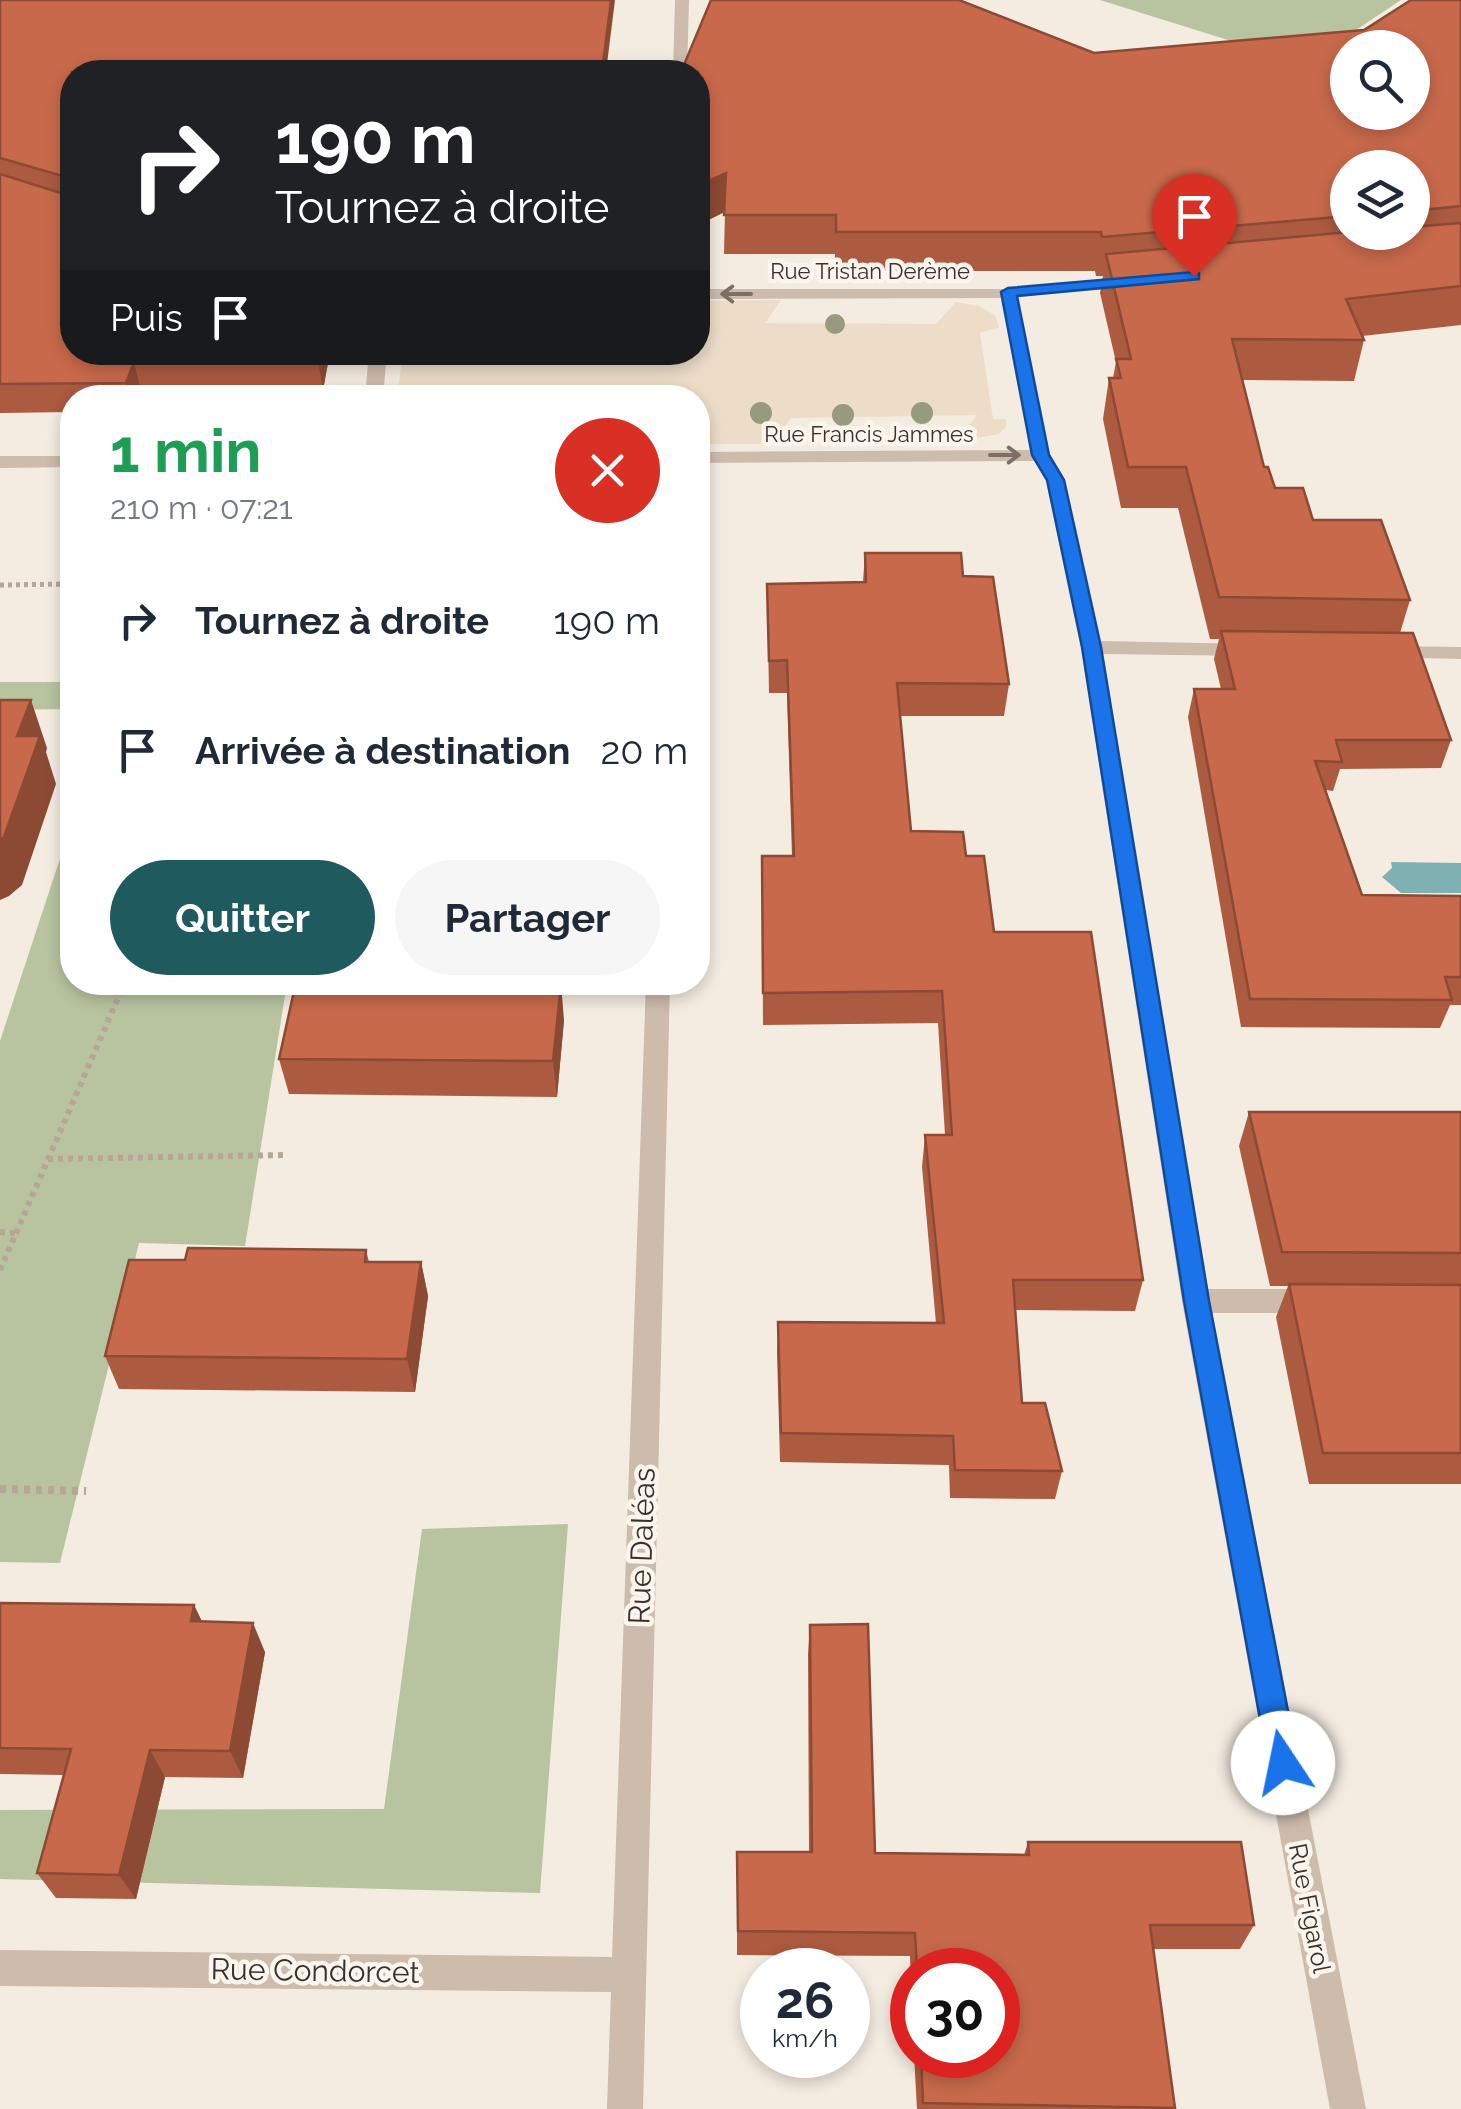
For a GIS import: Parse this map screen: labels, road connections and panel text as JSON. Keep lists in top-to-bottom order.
{
  "streets": {
    "street": [
      "Rue Tristan Derème",
      "Rue Francis Jammes",
      "Rue Daléas",
      "Rue Figarol",
      "Rue Condorcet"
    ]
  },
  "crossings": [
    ["Rue Tristan Derème", "Rue Figarol"],
    ["Rue Francis Jammes", "Rue Figarol"],
    ["Rue Daléas", "Rue Condorcet"]
  ],
  "one_way": ["Rue Tristan Derème", "Rue Francis Jammes"],
  "page": {
    "turn": ["190 m", "Tournez à droite"],
    "then": "Puis",
    "heading": ["1 min", "210 m · 07:21"],
    "list": [
      {
        "name": "Tournez à droite",
        "value": "190 m"
      },
      {
        "name": "Arrivée à destination",
        "value": "20 m"
      }
    ],
    "buttons": ["Quitter", "Partager"],
    "speed": "26 km/h",
    "limit": "30"
  }
}
